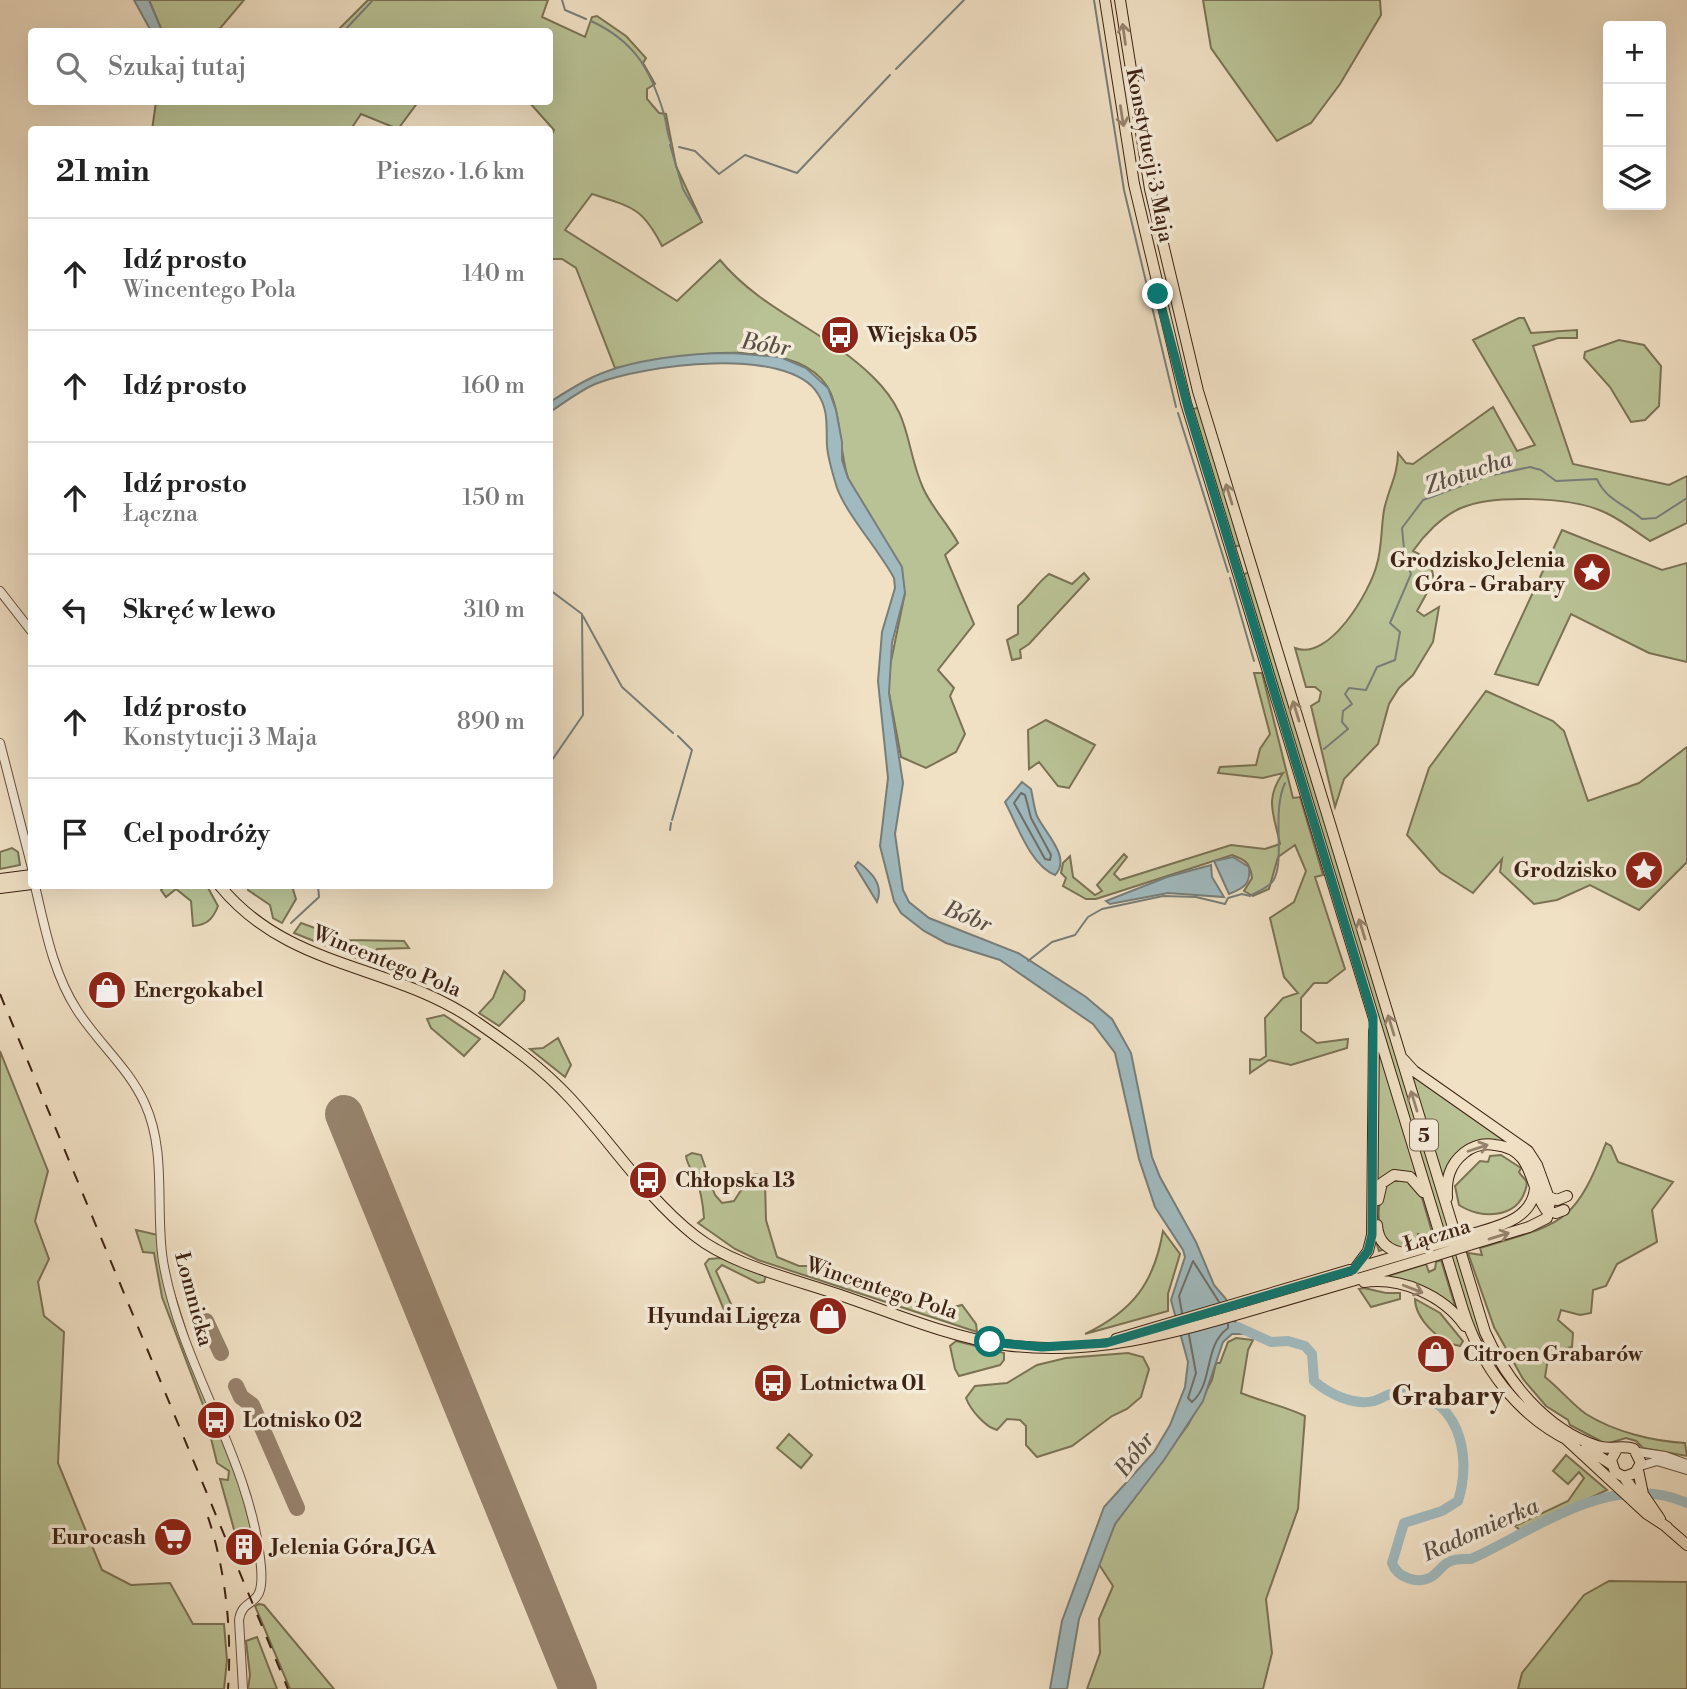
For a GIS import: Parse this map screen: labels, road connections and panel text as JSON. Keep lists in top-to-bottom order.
{
  "streets": {
    "main road": [
      "Konstytucji 3 Maja",
      "Wincentego Pola",
      "5",
      "Łączna"
    ],
    "street": ["Łomnicka"]
  },
  "crossings": [
    ["Konstytucji 3 Maja", "5"],
    ["Wincentego Pola", "Łączna"]
  ],
  "districts": ["Grabary"],
  "water": ["Bóbr", "Złotucha", "Radomierka"],
  "places": {
    "bus stop": [
      "Wiejska 05",
      "Chłopska 13",
      "Lotnictwa 01",
      "Lotnisko 02"
    ],
    "place": ["Grodzisko Jelenia Góra - Grabary", "Grodzisko"],
    "shop": ["Energokabel", "Hyundai Ligęza", "Citroen Grabarów"],
    "supermarket": ["Eurocash"],
    "building": ["Jelenia Góra JGA"]
  },
  "page": {
    "map_buttons": ["+", "−"],
    "search": "Szukaj tutaj",
    "heading": ["21 min", "Pieszo · 1.6 km"],
    "list": [
      ["Idź prosto", "Wincentego Pola", "140 m"],
      ["Idź prosto", "160 m"],
      ["Idź prosto", "Łączna", "150 m"],
      ["Skręć w lewo", "310 m"],
      ["Idź prosto", "Konstytucji 3 Maja", "890 m"],
      "Cel podróży"
    ]
  }
}
